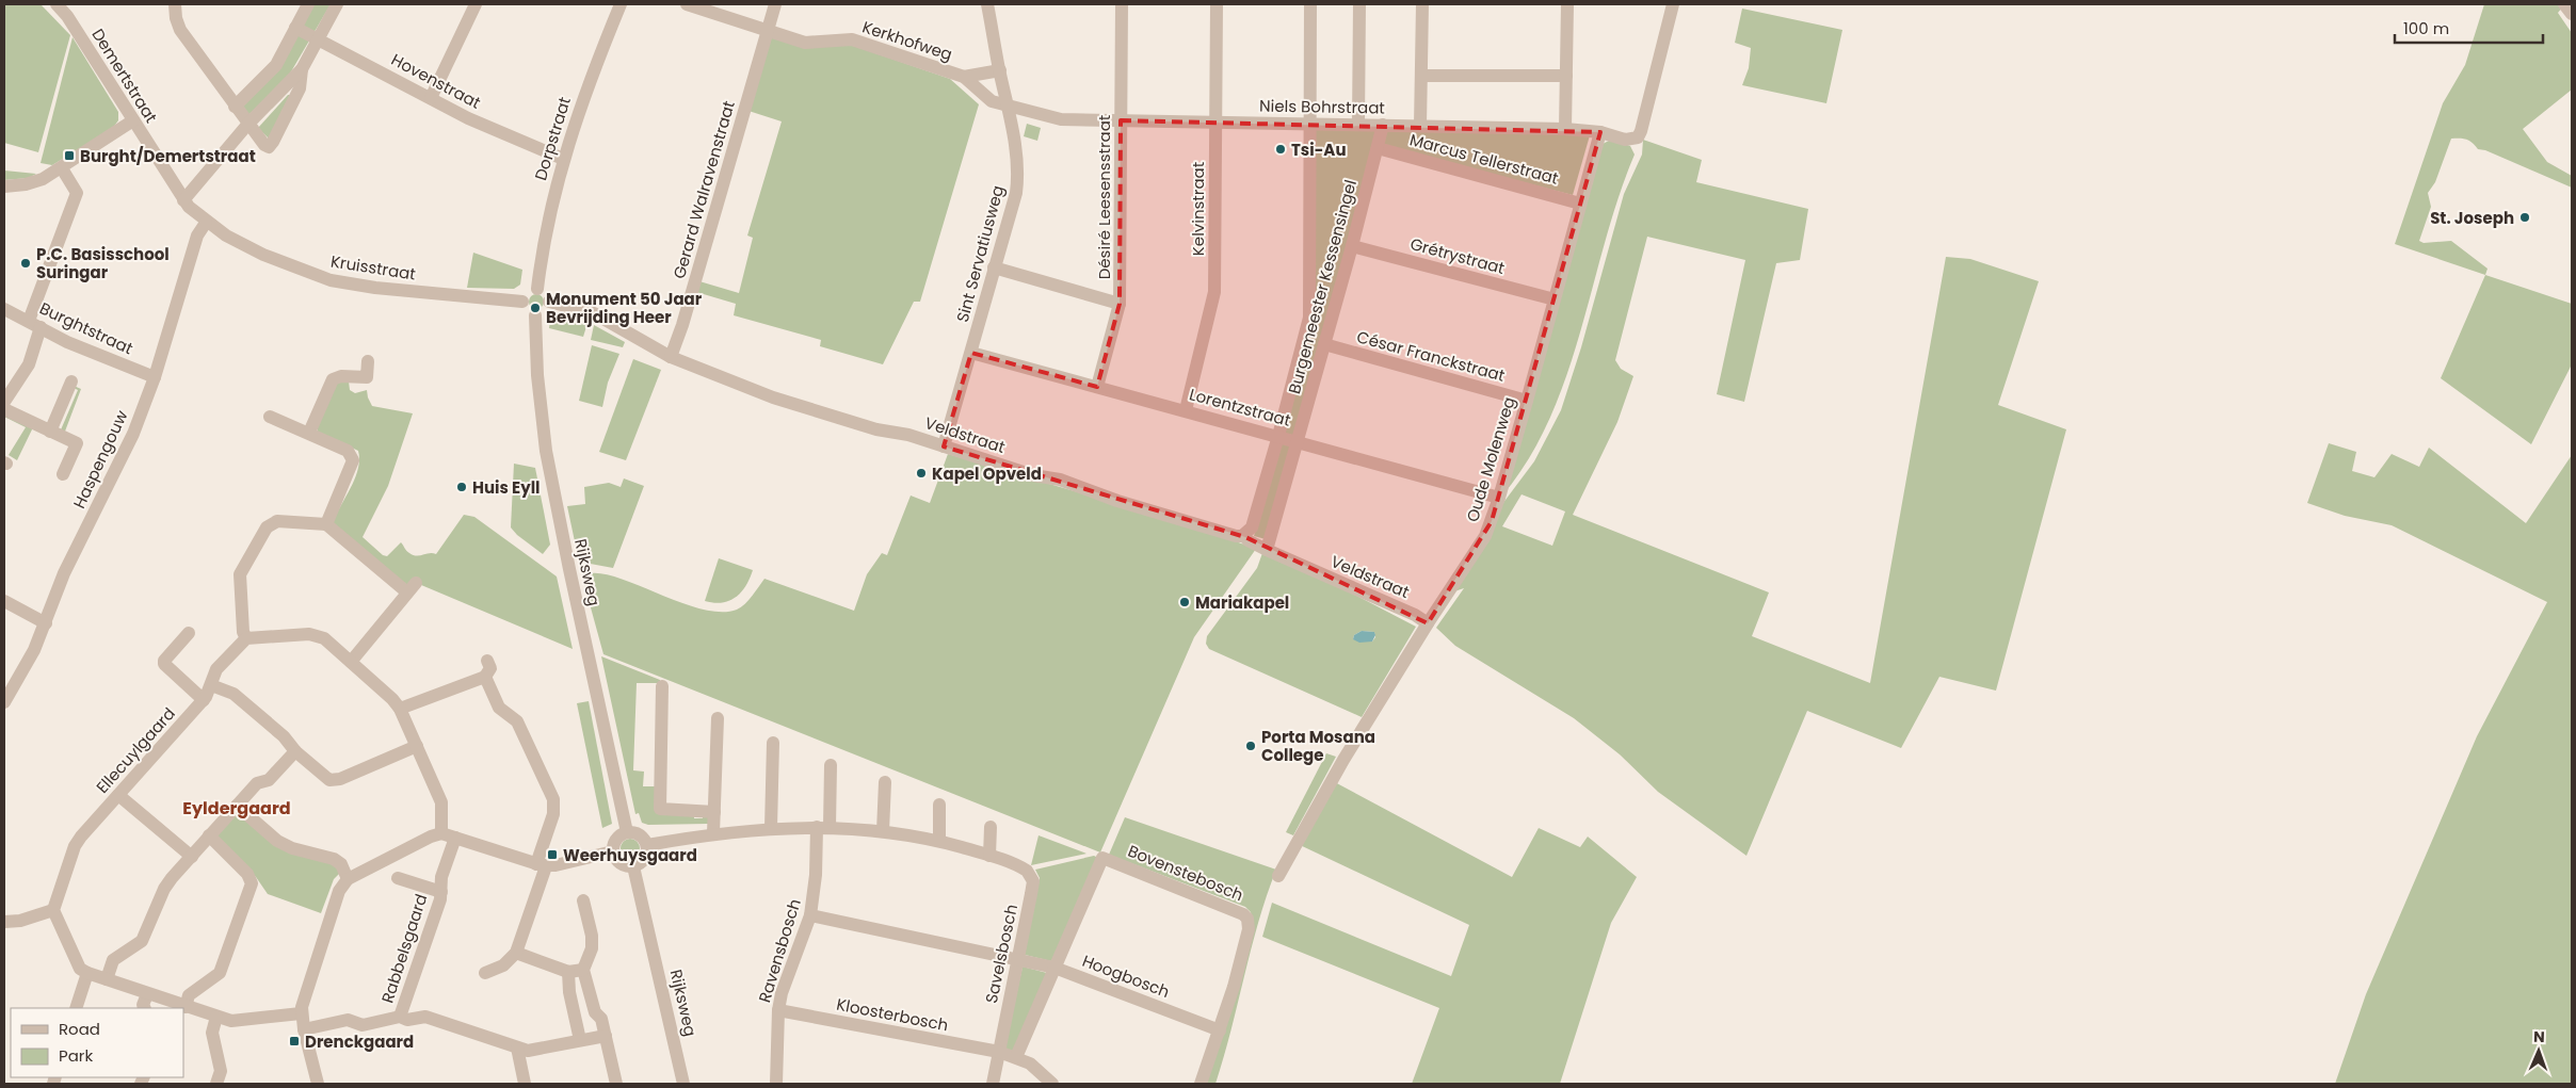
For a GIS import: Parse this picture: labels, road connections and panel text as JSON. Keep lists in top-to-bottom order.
{
  "streets": {
    "street": [
      "Kerkhofweg",
      "Demertstraat",
      "Hovenstraat",
      "Niels Bohrstraat",
      "Dorpstraat",
      "Marcus Tellerstraat",
      "Gerard Walravenstraat",
      "Désiré Leesensstraat",
      "Kelvinstraat",
      "Sint Servatiusweg",
      "Grétrystraat",
      "Kruisstraat",
      "Burgemeester Kessensingel",
      "Burghtstraat",
      "César Franckstraat",
      "Lorentzstraat",
      "Veldstraat",
      "Haspengouw",
      "Oude Molenweg",
      "Rijksweg",
      "Ellecuylgaard",
      "Bovenstebosch",
      "Rabbelsgaard",
      "Ravensbosch",
      "Savelsbosch",
      "Hoogbosch",
      "Kloosterbosch"
    ]
  },
  "crossings": [
    ["Kerkhofweg", "Niels Bohrstraat"],
    ["Kerkhofweg", "Gerard Walravenstraat"],
    ["Kerkhofweg", "Sint Servatiusweg"],
    ["Demertstraat", "Kruisstraat"],
    ["Demertstraat", "Haspengouw"],
    ["Hovenstraat", "Dorpstraat"],
    ["Niels Bohrstraat", "Désiré Leesensstraat"],
    ["Niels Bohrstraat", "Kelvinstraat"],
    ["Niels Bohrstraat", "Sint Servatiusweg"],
    ["Niels Bohrstraat", "Burgemeester Kessensingel"],
    ["Niels Bohrstraat", "Oude Molenweg"],
    ["Dorpstraat", "Kruisstraat"],
    ["Dorpstraat", "Veldstraat"],
    ["Dorpstraat", "Rijksweg"],
    ["Marcus Tellerstraat", "Burgemeester Kessensingel"],
    ["Marcus Tellerstraat", "Oude Molenweg"],
    ["Gerard Walravenstraat", "Veldstraat"],
    ["Désiré Leesensstraat", "Lorentzstraat"],
    ["Kelvinstraat", "Lorentzstraat"],
    ["Sint Servatiusweg", "Lorentzstraat"],
    ["Sint Servatiusweg", "Veldstraat"],
    ["Grétrystraat", "Burgemeester Kessensingel"],
    ["Grétrystraat", "Oude Molenweg"],
    ["Kruisstraat", "Veldstraat"],
    ["Kruisstraat", "Haspengouw"],
    ["Kruisstraat", "Rijksweg"],
    ["Burgemeester Kessensingel", "César Franckstraat"],
    ["Burgemeester Kessensingel", "Lorentzstraat"],
    ["Burgemeester Kessensingel", "Veldstraat"],
    ["Burghtstraat", "Haspengouw"],
    ["César Franckstraat", "Oude Molenweg"],
    ["Lorentzstraat", "Oude Molenweg"],
    ["Veldstraat", "Oude Molenweg"],
    ["Veldstraat", "Rijksweg"],
    ["Rijksweg", "Savelsbosch"],
    ["Bovenstebosch", "Hoogbosch"],
    ["Bovenstebosch", "Kloosterbosch"],
    ["Ravensbosch", "Savelsbosch"],
    ["Ravensbosch", "Hoogbosch"],
    ["Ravensbosch", "Kloosterbosch"],
    ["Savelsbosch", "Hoogbosch"],
    ["Savelsbosch", "Kloosterbosch"]
  ],
  "districts": ["Eyldergaard"],
  "places": {
    "other": [
      "Tsi-Au",
      "St. Joseph",
      "P.C. Basisschool Suringar",
      "Monument 50 Jaar Bevrijding Heer",
      "Kapel Opveld",
      "Huis Eyll",
      "Mariakapel",
      "Porta Mosana College"
    ],
    "transit": ["Burght/Demertstraat", "Weerhuysgaard", "Drenckgaard"]
  },
  "legend": ["Road", "Park"],
  "scale_bar": "100 m",
  "north": "top"
}
